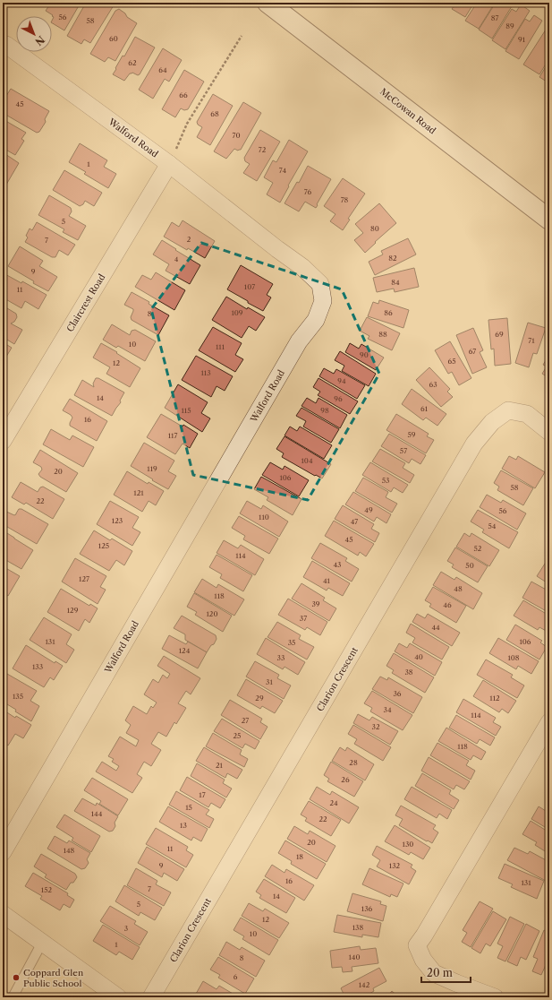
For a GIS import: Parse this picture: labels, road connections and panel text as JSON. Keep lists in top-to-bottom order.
{
  "streets": {
    "main road": ["McCowan Road"],
    "street": ["Walford Road", "Claircrest Road", "Clarion Crescent"]
  },
  "crossings": [
    ["Walford Road", "Claircrest Road"]
  ],
  "places": ["Coppard Glen Public School"],
  "house_numbers": [
    "56",
    "87",
    "58",
    "89",
    "60",
    "91",
    "62",
    "64",
    "66",
    "45",
    "68",
    "70",
    "72",
    "1",
    "74",
    "76",
    "78",
    "5",
    "80",
    "2",
    "7",
    "82",
    "4",
    "9",
    "84",
    "107",
    "11",
    "109",
    "86",
    "8",
    "88",
    "69",
    "71",
    "10",
    "111",
    "67",
    "90",
    "65",
    "12",
    "113",
    "94",
    "63",
    "14",
    "96",
    "61",
    "115",
    "98",
    "16",
    "59",
    "117",
    "57",
    "104",
    "119",
    "20",
    "106",
    "53",
    "58",
    "121",
    "22",
    "49",
    "56",
    "110",
    "123",
    "47",
    "54",
    "45",
    "125",
    "52",
    "114",
    "43",
    "50",
    "127",
    "41",
    "48",
    "118",
    "39",
    "46",
    "129",
    "120",
    "37",
    "44",
    "131",
    "106",
    "35",
    "124",
    "40",
    "33",
    "108",
    "133",
    "38",
    "31",
    "36",
    "135",
    "29",
    "112",
    "34",
    "114",
    "27",
    "32",
    "25",
    "118",
    "28",
    "21",
    "26",
    "17",
    "24",
    "15",
    "144",
    "22",
    "13",
    "20",
    "130",
    "11",
    "148",
    "18",
    "9",
    "132",
    "16",
    "131",
    "7",
    "152",
    "14",
    "5",
    "136",
    "12",
    "138",
    "3",
    "10",
    "1",
    "140",
    "8",
    "6",
    "142"
  ],
  "scale_bar": "20 m",
  "north": "bottom right"
}
